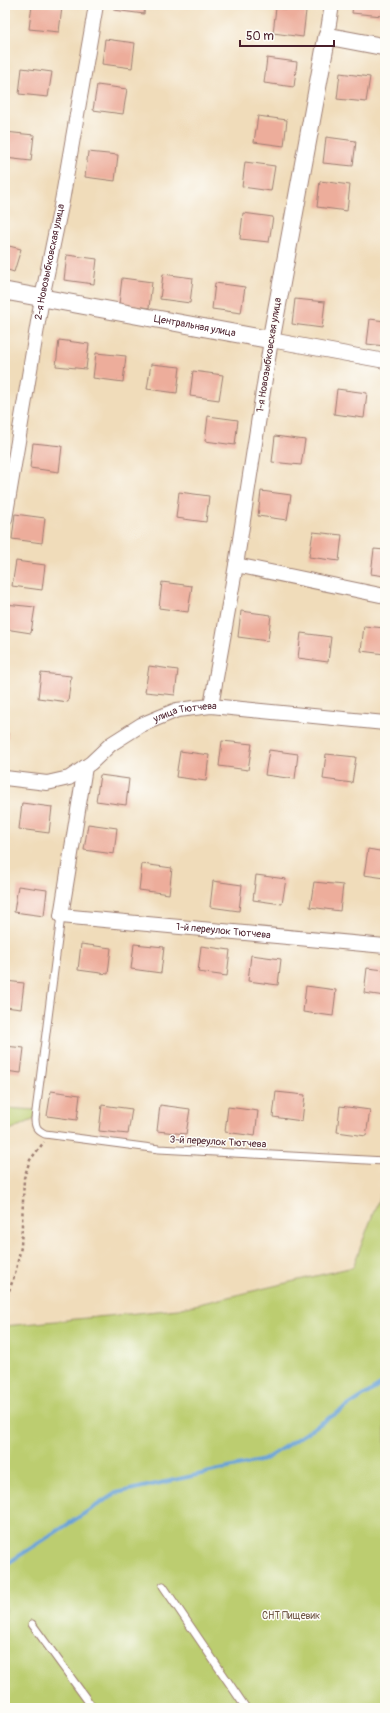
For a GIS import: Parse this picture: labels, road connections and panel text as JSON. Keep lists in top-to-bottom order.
{
  "streets": {
    "street": [
      "2-я Новозыбковская улица",
      "Центральная улица",
      "1-я Новозыбковская улица",
      "улица Тютчева",
      "1-й переулок Тютчева"
    ],
    "lane": ["3-й переулок Тютчева"]
  },
  "crossings": [
    ["2-я Новозыбковская улица", "Центральная улица"],
    ["Центральная улица", "1-я Новозыбковская улица"],
    ["1-я Новозыбковская улица", "улица Тютчева"]
  ],
  "parks": ["СНТ Пищевик"],
  "scale_bar": "50 m"
}
